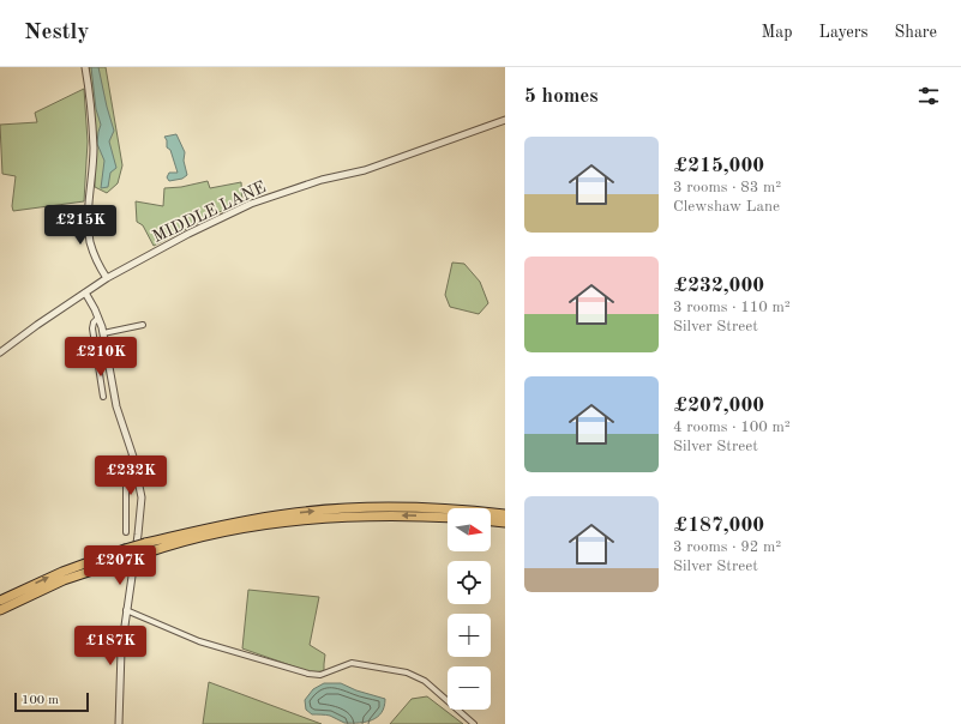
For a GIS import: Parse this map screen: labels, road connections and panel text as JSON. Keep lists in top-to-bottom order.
{
  "streets": {
    "street": ["MIDDLE LANE"]
  },
  "scale_bar": "100 m",
  "north": "right",
  "page": {
    "header": "Nestly",
    "nav": ["Map", "Layers", "Share"],
    "heading": "5 homes",
    "list": [
      {
        "name": "£215,000",
        "note": "3 rooms · 83 m² · Clewshaw Lane"
      },
      {
        "name": "£232,000",
        "note": "3 rooms · 110 m² · Silver Street"
      },
      {
        "name": "£207,000",
        "note": "4 rooms · 100 m² · Silver Street"
      },
      {
        "name": "£187,000",
        "note": "3 rooms · 92 m² · Silver Street"
      }
    ],
    "price": [
      "£215K",
      "£210K",
      "£232K",
      "£207K",
      "£187K"
    ],
    "map_buttons": ["+", "−"],
    "scale": "100 m"
  }
}
